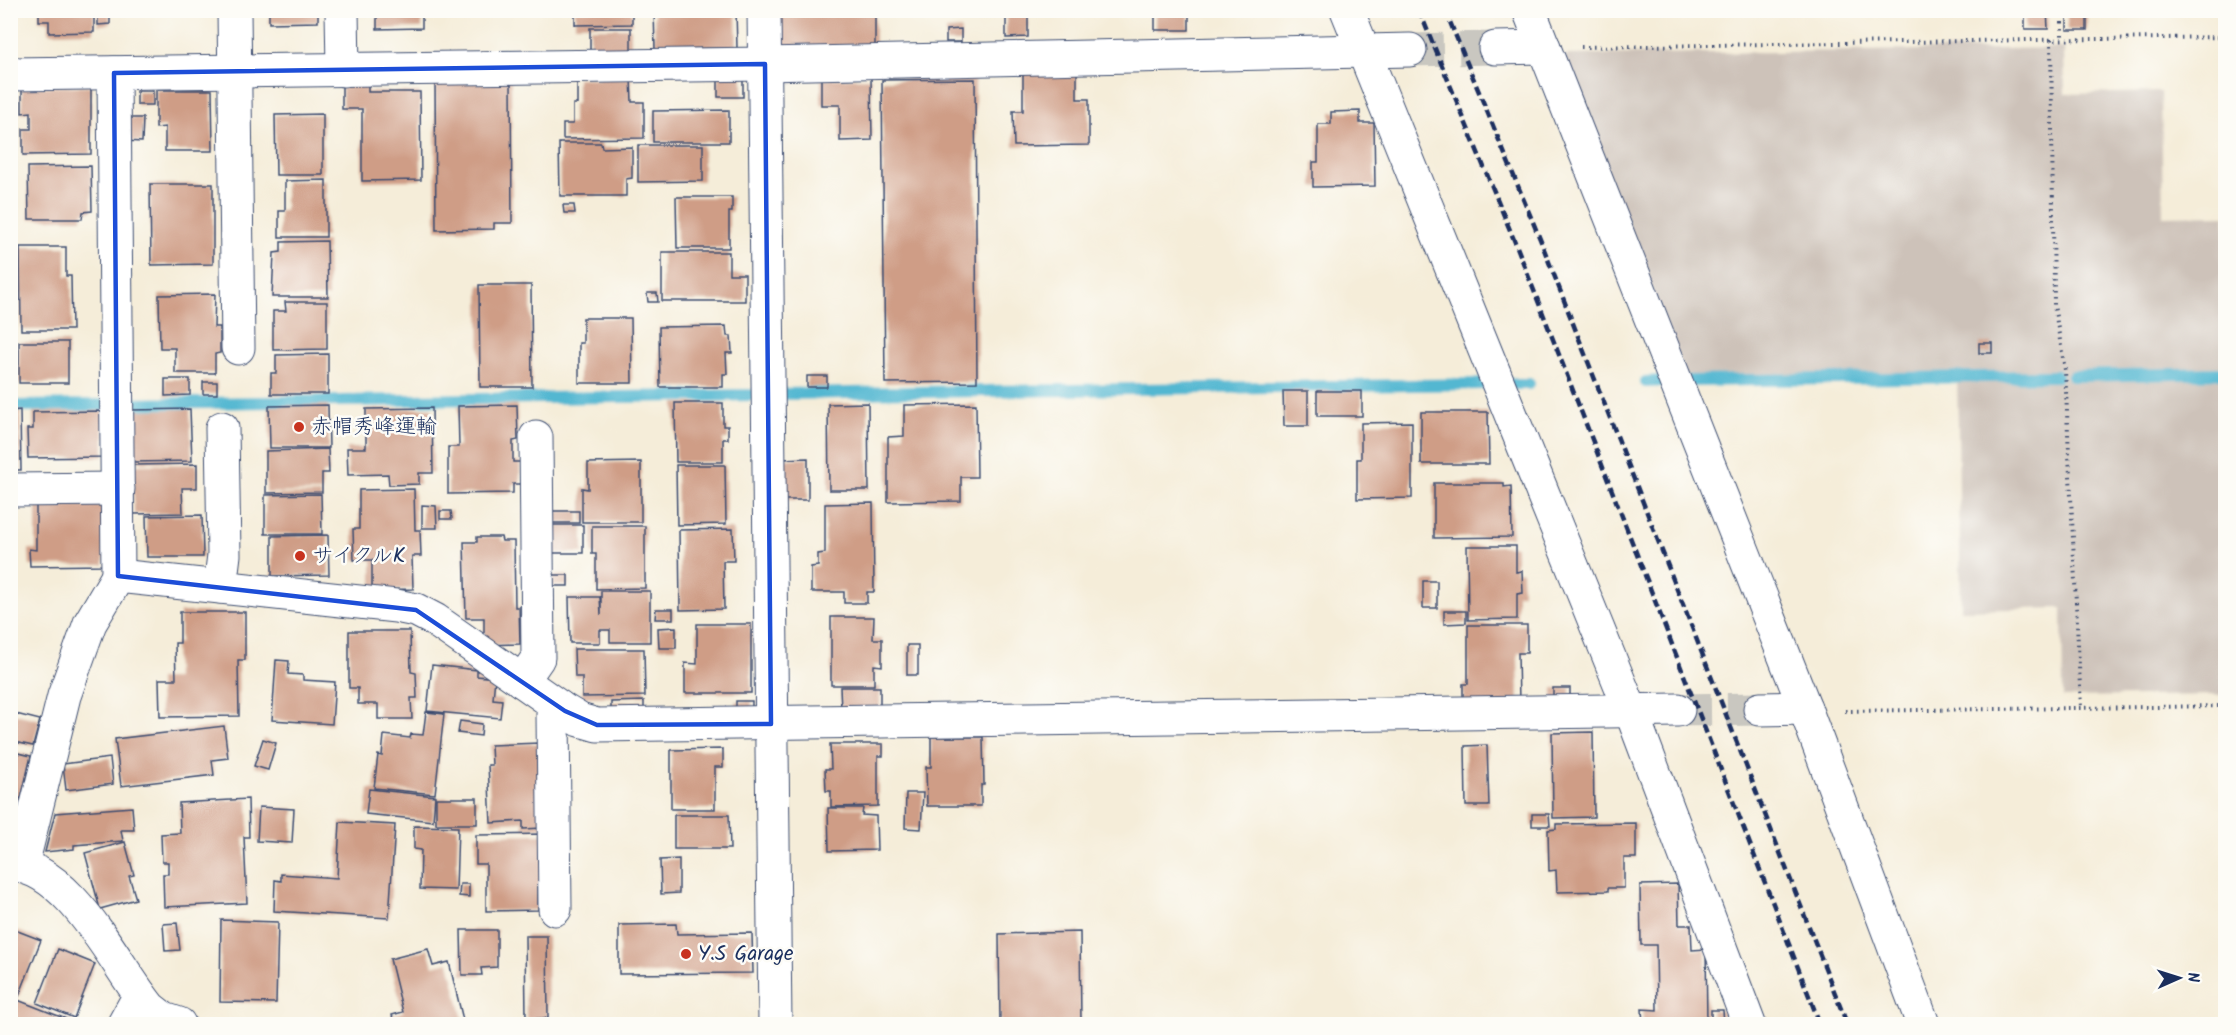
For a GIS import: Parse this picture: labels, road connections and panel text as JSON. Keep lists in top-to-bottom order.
{
  "places": ["赤帽秀峰運輸", "サイクルK", "Y.S Garage"],
  "north": "right"
}
